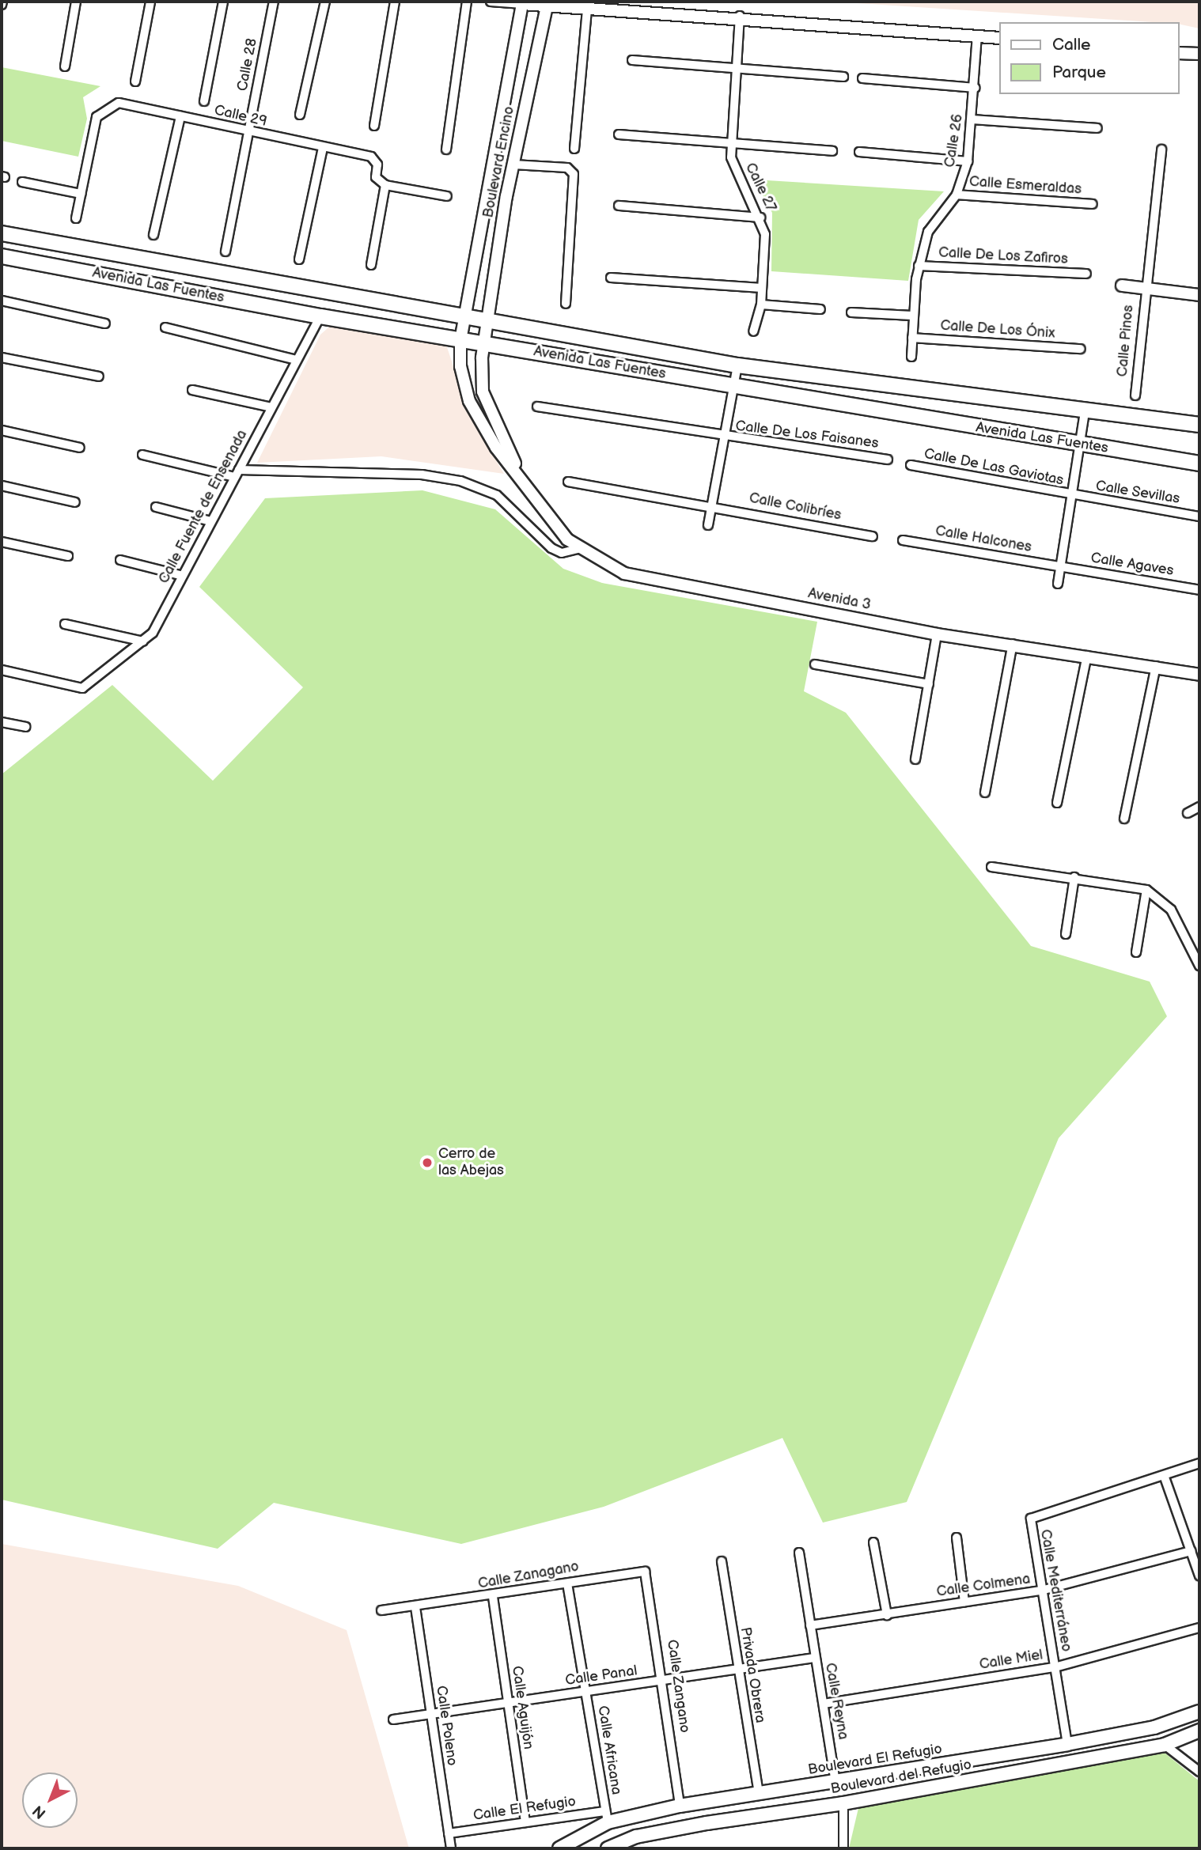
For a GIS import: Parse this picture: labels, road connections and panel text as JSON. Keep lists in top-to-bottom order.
{
  "streets": {
    "main road": ["Avenida Las Fuentes", "Boulevard El Refugio", "Boulevard del Refugio"],
    "street": [
      "Calle 28",
      "Calle 29",
      "Calle 26",
      "Boulevard Encino",
      "Calle Esmeraldas",
      "Calle 27",
      "Calle De Los Zafiros",
      "Calle De Los Ónix",
      "Calle Pinos",
      "Calle De Los Faisanes",
      "Calle De Las Gaviotas",
      "Calle Sevillas",
      "Calle Fuente de Ensenada",
      "Calle Colibríes",
      "Calle Halcones",
      "Calle Agaves",
      "Avenida 3",
      "Calle Zanagano",
      "Calle Colmena",
      "Calle Mediterráneo",
      "Calle Miel",
      "Privada Obrera",
      "Calle Panal",
      "Calle Zangano",
      "Calle Reyna",
      "Calle Aguijón",
      "Calle Poleno",
      "Calle Africana",
      "Calle El Refugio"
    ]
  },
  "crossings": [
    ["Calle 28", "Calle 29"],
    ["Calle 26", "Calle Esmeraldas"],
    ["Calle 26", "Calle De Los Zafiros"],
    ["Calle 26", "Calle De Los Ónix"],
    ["Boulevard Encino", "Avenida Las Fuentes"],
    ["Boulevard Encino", "Avenida 3"],
    ["Avenida Las Fuentes", "Calle Fuente de Ensenada"],
    ["Avenida Las Fuentes", "Avenida 3"],
    ["Calle De Las Gaviotas", "Calle Sevillas"],
    ["Calle Halcones", "Calle Agaves"],
    ["Calle Zanagano", "Calle Zangano"],
    ["Calle Zanagano", "Calle Aguijón"],
    ["Calle Zanagano", "Calle Poleno"],
    ["Calle Zanagano", "Calle Africana"],
    ["Calle Colmena", "Calle Mediterráneo"],
    ["Calle Colmena", "Calle Reyna"],
    ["Calle Mediterráneo", "Calle Miel"],
    ["Calle Mediterráneo", "Boulevard El Refugio"],
    ["Calle Miel", "Calle Reyna"],
    ["Privada Obrera", "Calle Panal"],
    ["Privada Obrera", "Boulevard El Refugio"],
    ["Calle Panal", "Calle Zangano"],
    ["Calle Panal", "Calle Reyna"],
    ["Calle Panal", "Calle Aguijón"],
    ["Calle Panal", "Calle Poleno"],
    ["Calle Panal", "Calle Africana"],
    ["Calle Zangano", "Boulevard El Refugio"],
    ["Calle Reyna", "Boulevard El Refugio"],
    ["Calle Aguijón", "Calle El Refugio"],
    ["Calle Poleno", "Calle El Refugio"],
    ["Calle Africana", "Boulevard El Refugio"],
    ["Calle Africana", "Calle El Refugio"],
    ["Boulevard El Refugio", "Calle El Refugio"]
  ],
  "places": ["Cerro de las Abejas"],
  "legend": ["Calle", "Parque"],
  "north": "bottom left"
}
